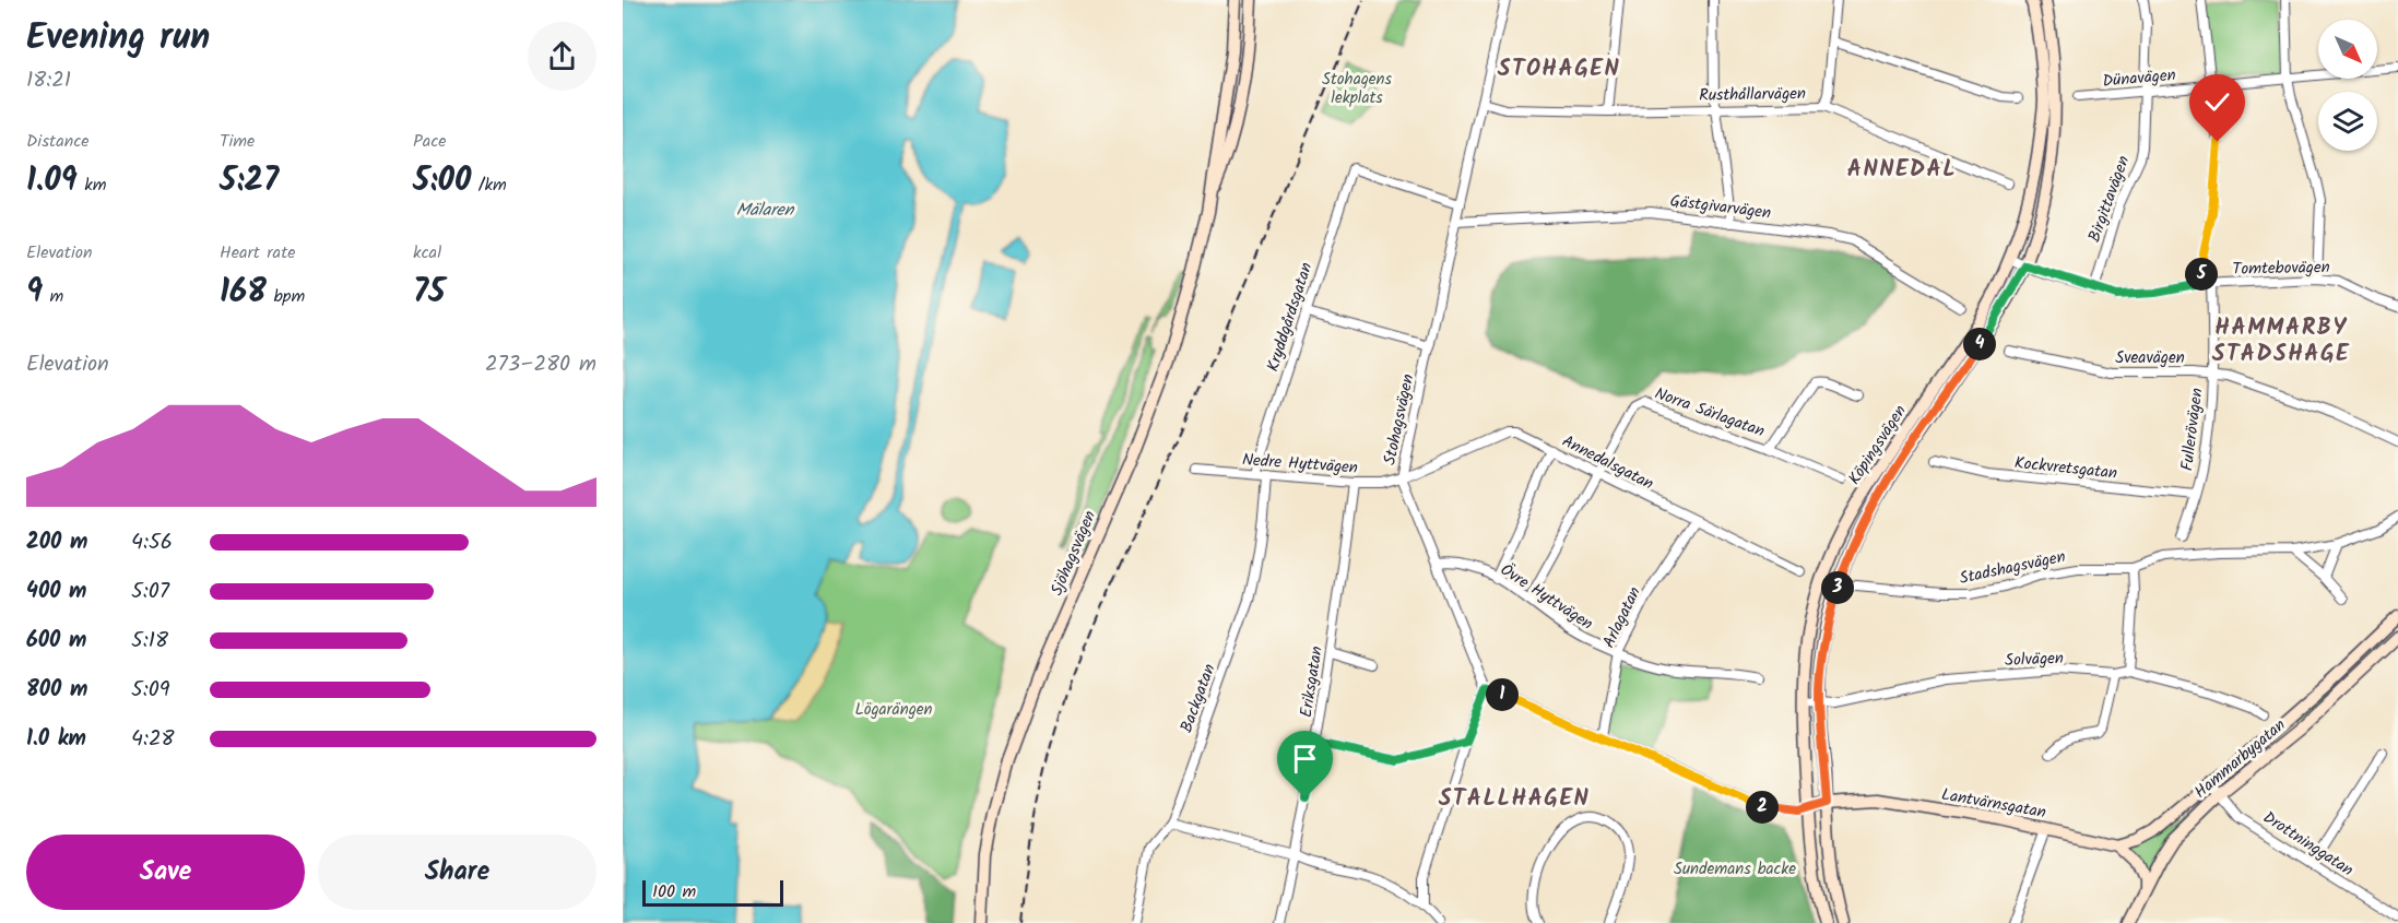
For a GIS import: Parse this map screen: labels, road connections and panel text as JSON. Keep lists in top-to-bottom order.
{
  "streets": {
    "main road": [
      "Köpingsvägen",
      "Sjöhagsvägen",
      "Hammarbygatan",
      "Lantvärnsgatan"
    ],
    "street": [
      "Dünavägen",
      "Rusthållarvägen",
      "Birgittavägen",
      "Gästgivarvägen",
      "Tomtebovägen",
      "Kryddgårdsgatan",
      "Sveavägen",
      "Norra Särlagatan",
      "Stohagsvägen",
      "Fullerövägen",
      "Annedalsgatan",
      "Nedre Hyttvägen",
      "Kockvretsgatan",
      "Stadshagsvägen",
      "Övre Hyttvägen",
      "Arlagatan",
      "Solvägen",
      "Eriksgatan",
      "Backgatan",
      "Drottninggatan"
    ]
  },
  "crossings": [
    ["Dünavägen", "Birgittavägen"],
    ["Rusthållarvägen", "Stohagsvägen"],
    ["Birgittavägen", "Tomtebovägen"],
    ["Gästgivarvägen", "Stohagsvägen"],
    ["Tomtebovägen", "Fullerövägen"],
    ["Tomtebovägen", "Köpingsvägen"],
    ["Kryddgårdsgatan", "Stohagsvägen"],
    ["Kryddgårdsgatan", "Nedre Hyttvägen"],
    ["Sveavägen", "Fullerövägen"],
    ["Norra Särlagatan", "Annedalsgatan"],
    ["Norra Särlagatan", "Övre Hyttvägen"],
    ["Stohagsvägen", "Annedalsgatan"],
    ["Stohagsvägen", "Nedre Hyttvägen"],
    ["Stohagsvägen", "Övre Hyttvägen"],
    ["Fullerövägen", "Kockvretsgatan"],
    ["Köpingsvägen", "Stadshagsvägen"],
    ["Köpingsvägen", "Solvägen"],
    ["Köpingsvägen", "Lantvärnsgatan"],
    ["Annedalsgatan", "Nedre Hyttvägen"],
    ["Annedalsgatan", "Arlagatan"],
    ["Nedre Hyttvägen", "Eriksgatan"],
    ["Nedre Hyttvägen", "Backgatan"],
    ["Övre Hyttvägen", "Arlagatan"],
    ["Hammarbygatan", "Lantvärnsgatan"],
    ["Hammarbygatan", "Drottninggatan"]
  ],
  "districts": [
    "STOHAGEN",
    "ANNEDAL",
    "HAMMARBY STADSHAGE",
    "STALLHAGEN"
  ],
  "water": ["Mälaren"],
  "parks": ["Stohagens lekplats", "Lögarängen", "Sundemans backe"],
  "scale_bar": "100 m",
  "north": "bottom right",
  "page": {
    "heading": ["Evening run", "18:21"],
    "stats": [
      ["Distance", "1.09 km"],
      ["Time", "5:27"],
      ["Pace", "5:00 /km"],
      ["Elevation", "9 m"],
      ["Heart rate", "168 bpm"],
      ["kcal", "75"]
    ],
    "pins": [
      "5",
      "4",
      "3",
      "1",
      "2"
    ],
    "chart": ["Elevation", "273–280 m"],
    "list": [
      {
        "name": "200 m",
        "note": "4:56"
      },
      {
        "name": "400 m",
        "note": "5:07"
      },
      {
        "name": "600 m",
        "note": "5:18"
      },
      {
        "name": "800 m",
        "note": "5:09"
      },
      {
        "name": "1.0 km",
        "note": "4:28"
      }
    ],
    "buttons": ["Save", "Share"],
    "scale": "100 m"
  }
}
